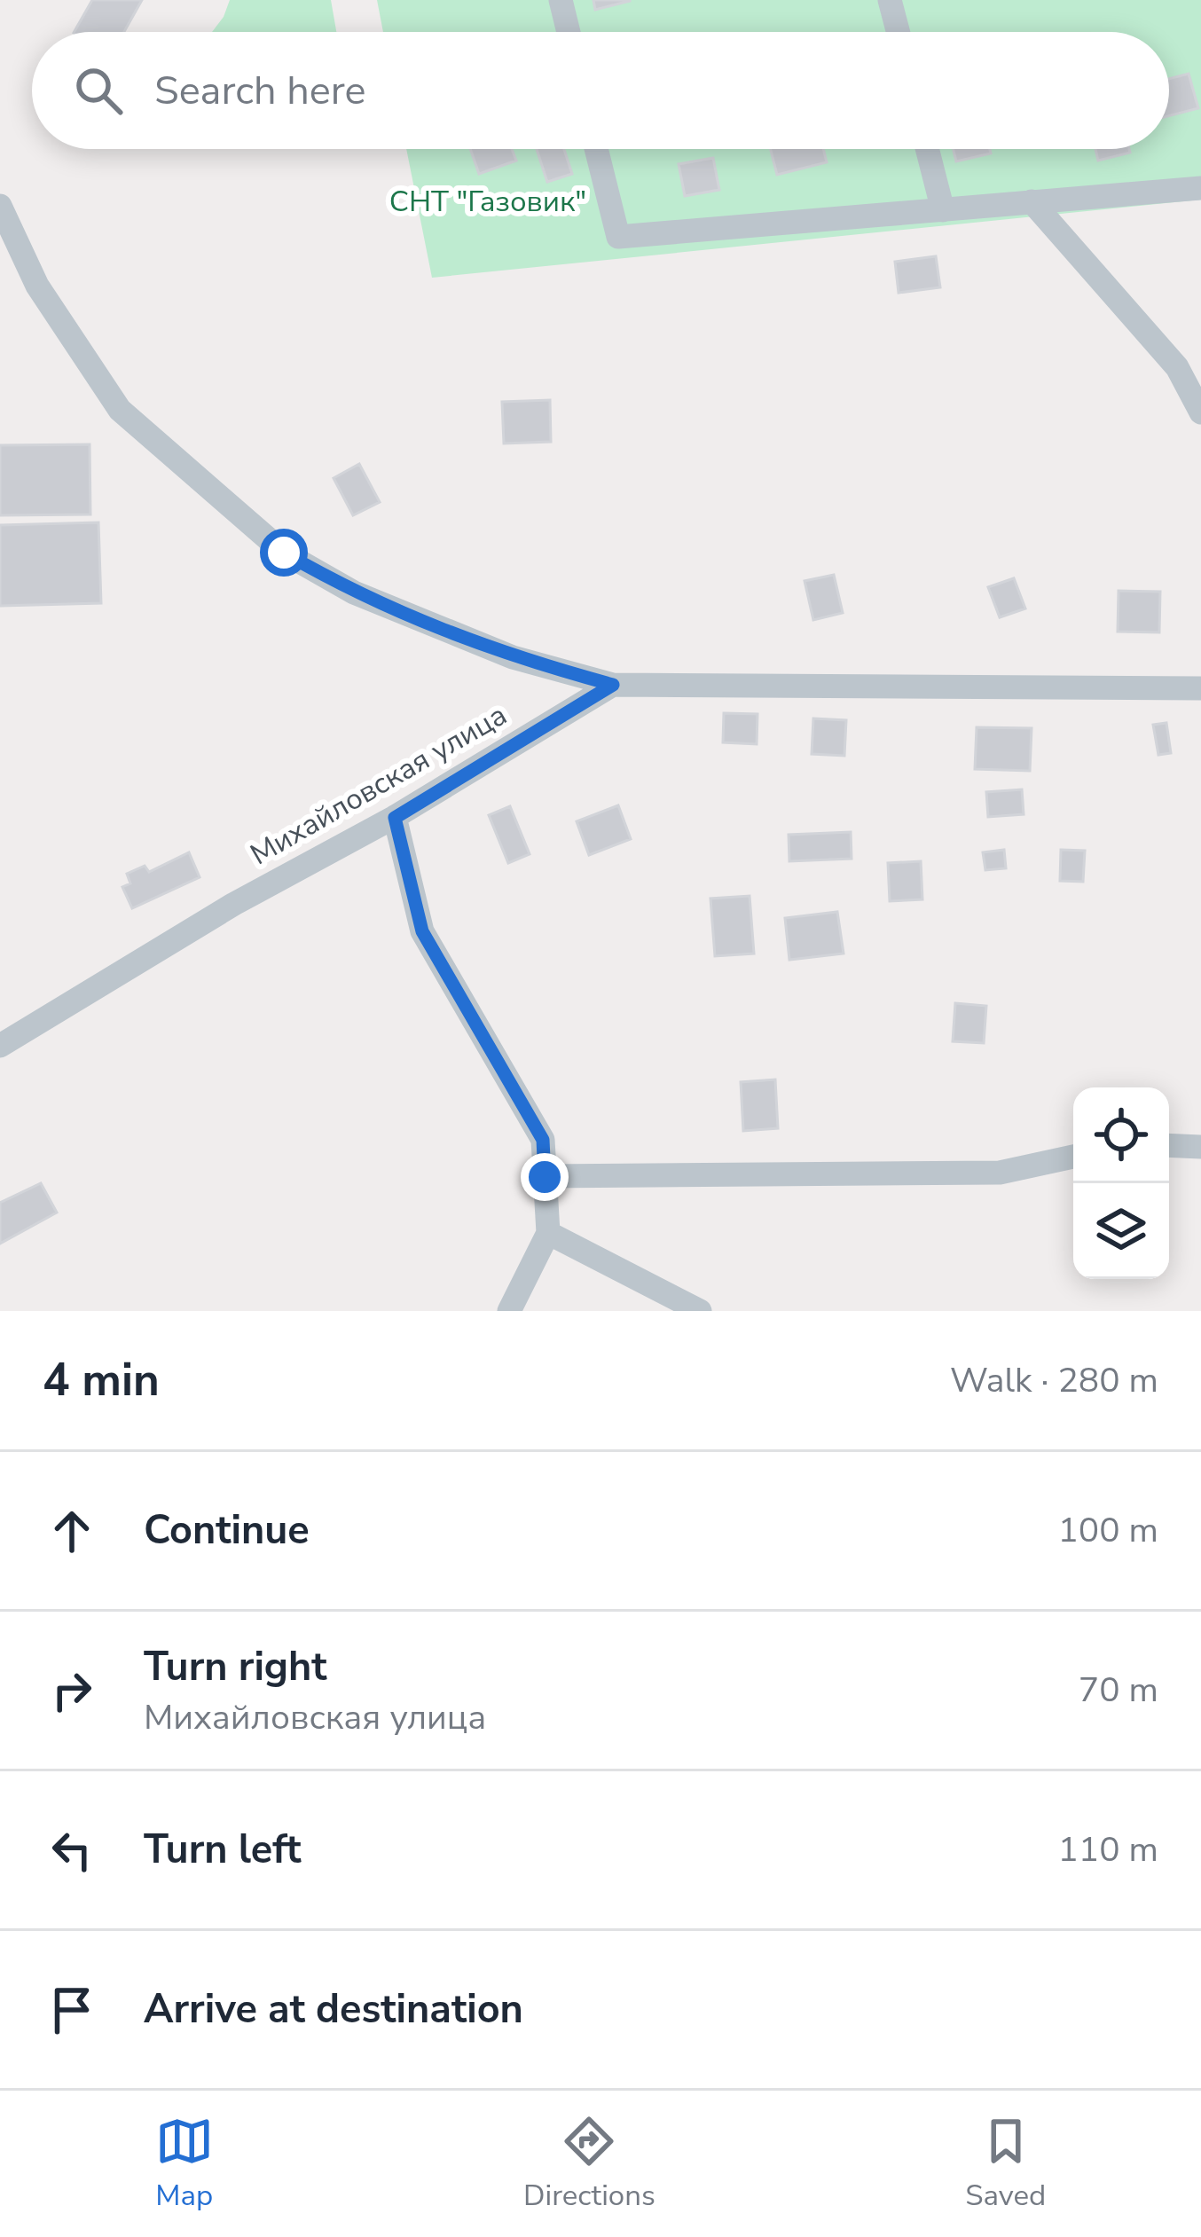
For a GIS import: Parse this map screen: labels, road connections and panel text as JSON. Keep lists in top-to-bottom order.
{
  "streets": {
    "street": ["Михайловская улица"]
  },
  "parks": ["СНТ \"Газовик\""],
  "page": {
    "search": "Search here",
    "heading": ["4 min", "Walk · 280 m"],
    "list": [
      ["Continue", "100 m"],
      ["Turn right", "Михайловская улица", "70 m"],
      ["Turn left", "110 m"],
      "Arrive at destination"
    ],
    "nav": ["Map", "Directions", "Saved"]
  }
}
